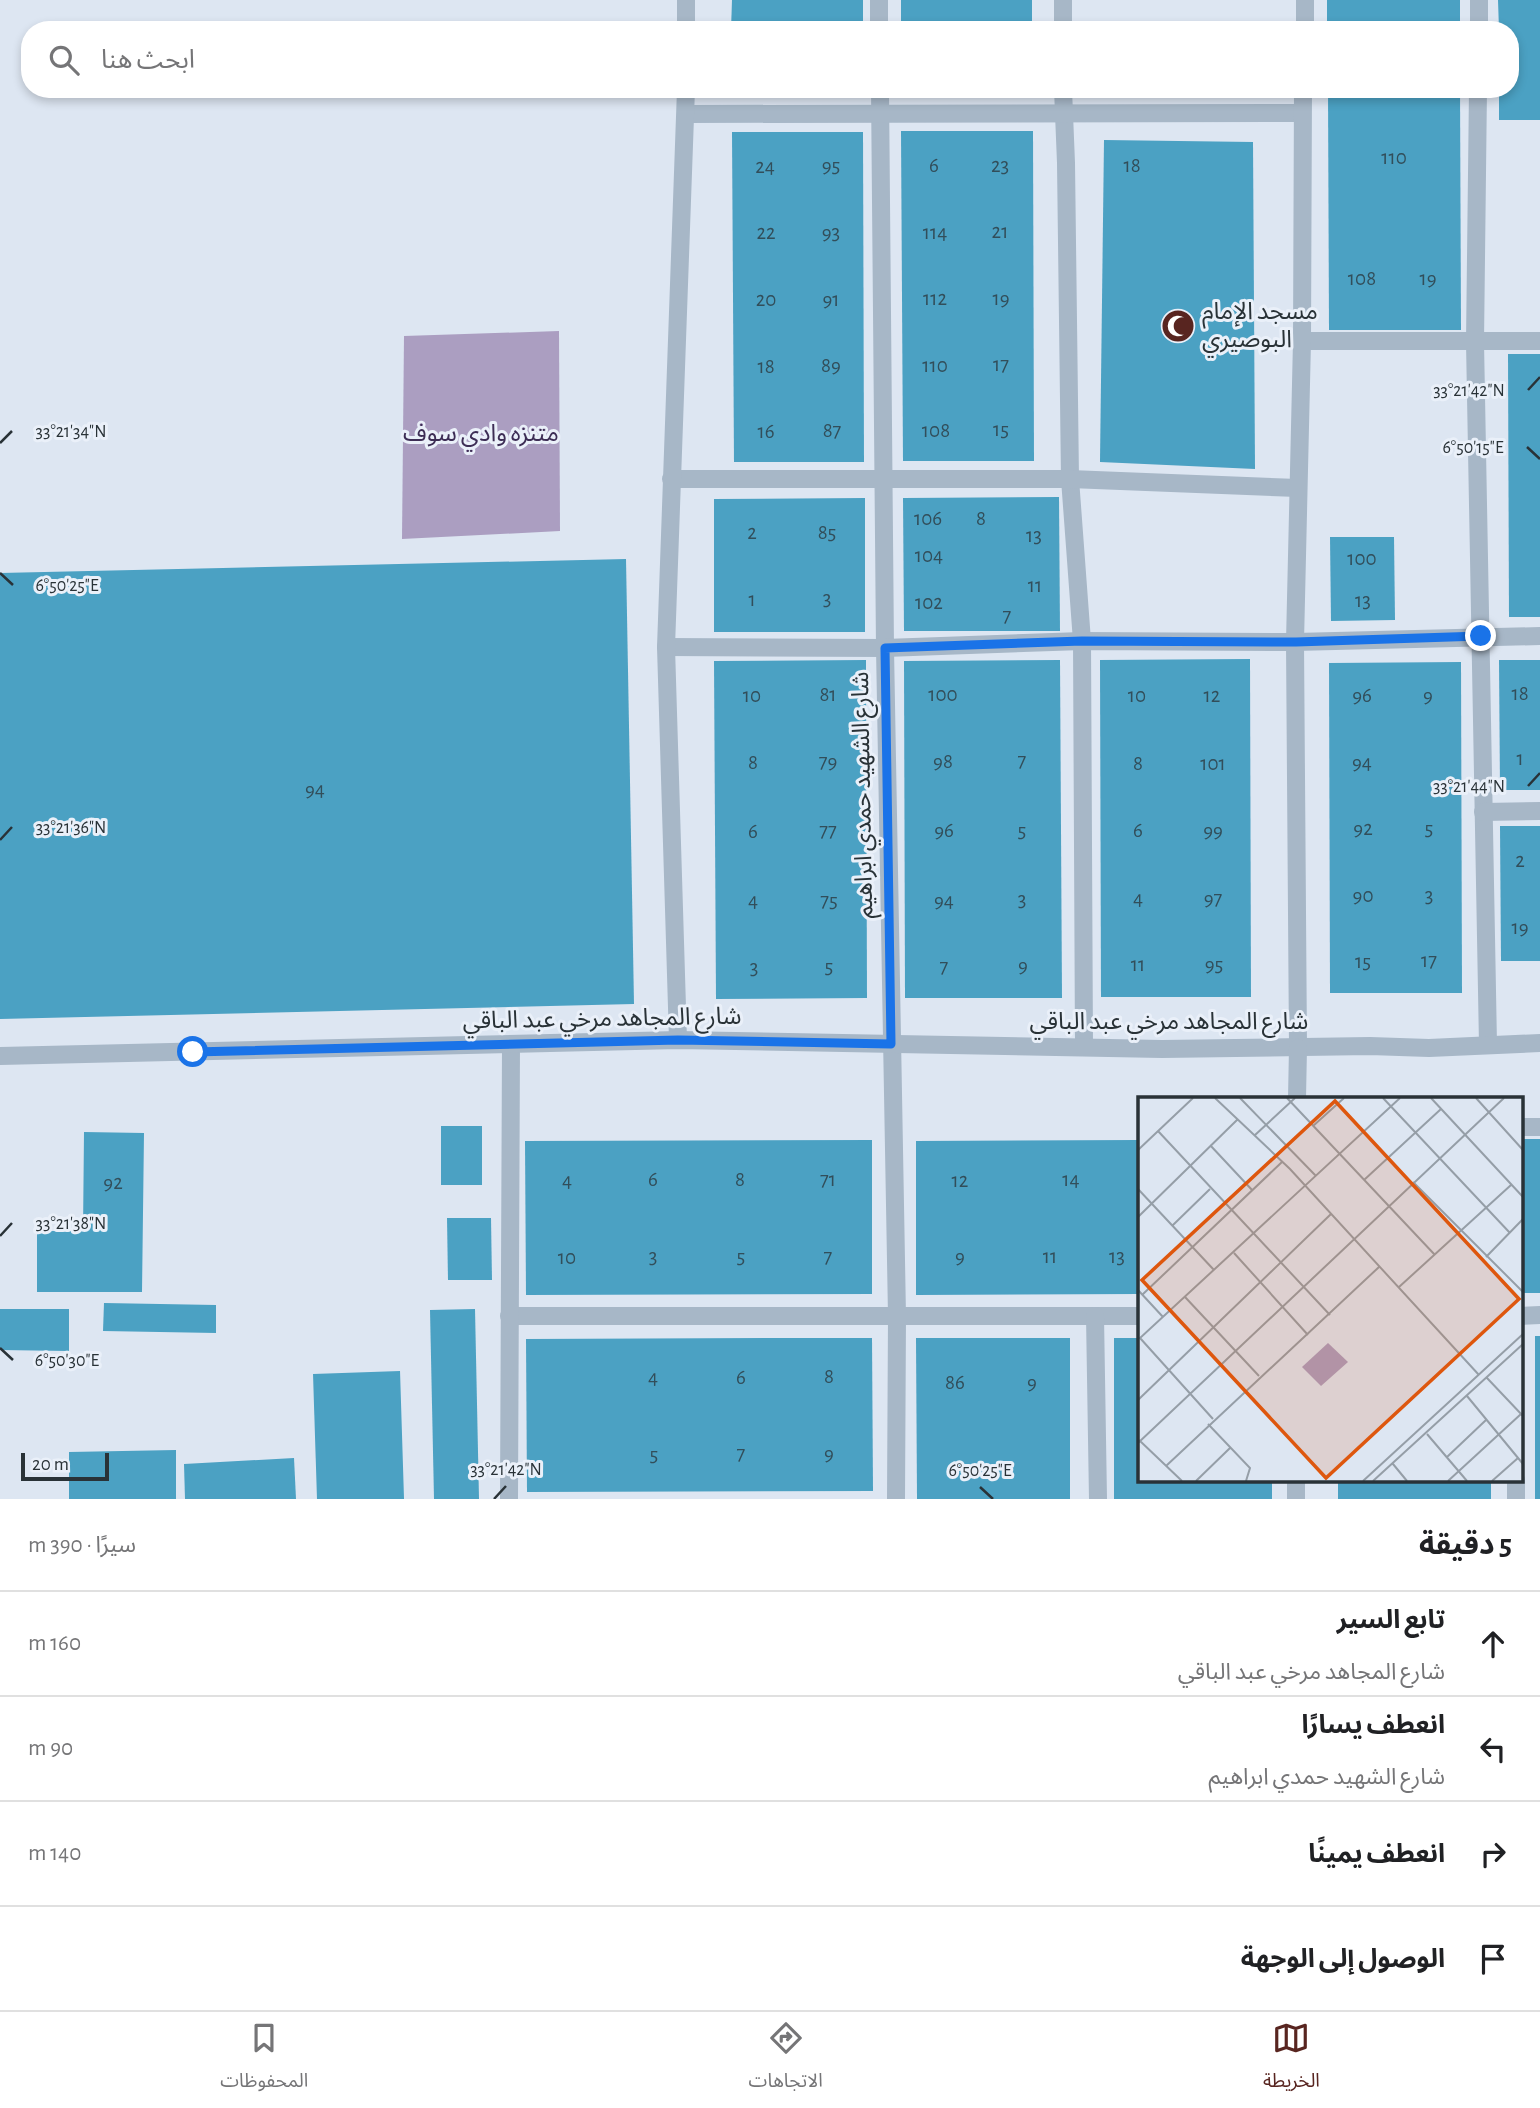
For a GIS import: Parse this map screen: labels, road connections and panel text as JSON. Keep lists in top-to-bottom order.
{
  "streets": {
    "street": ["شارع الشهيد حمدي ابراهيم", "شارع المجاهد مرخي عبد الباقي"]
  },
  "crossings": [
    ["شارع الشهيد حمدي ابراهيم", "شارع المجاهد مرخي عبد الباقي"]
  ],
  "parks": ["متنزه وادي سوف"],
  "places": {
    "mosque": ["مسجد الإمام البوصيري"]
  },
  "house_numbers": [
    "110",
    "95",
    "6",
    "23",
    "18",
    "24",
    "21",
    "22",
    "93",
    "114",
    "108",
    "19",
    "112",
    "19",
    "20",
    "91",
    "17",
    "89",
    "110",
    "18",
    "15",
    "87",
    "108",
    "16",
    "106",
    "8",
    "2",
    "85",
    "13",
    "104",
    "100",
    "11",
    "3",
    "1",
    "13",
    "102",
    "7",
    "18",
    "81",
    "100",
    "10",
    "10",
    "12",
    "96",
    "9",
    "1",
    "7",
    "79",
    "98",
    "8",
    "94",
    "8",
    "101",
    "94",
    "92",
    "5",
    "77",
    "96",
    "5",
    "6",
    "99",
    "6",
    "2",
    "90",
    "3",
    "4",
    "97",
    "3",
    "4",
    "75",
    "94",
    "19",
    "17",
    "15",
    "11",
    "95",
    "9",
    "5",
    "7",
    "3",
    "6",
    "8",
    "71",
    "14",
    "4",
    "12",
    "92",
    "3",
    "5",
    "7",
    "9",
    "11",
    "13",
    "10",
    "8",
    "4",
    "6",
    "86",
    "9",
    "7",
    "9",
    "5"
  ],
  "scale_bar": "20 m",
  "page": {
    "search": "ابحث هنا",
    "scale": "20 m",
    "heading": ["5 دقيقة", "سيرًا · 390 m"],
    "list": [
      ["تابع السير", "شارع المجاهد مرخي عبد الباقي", "160 m"],
      ["انعطف يسارًا", "شارع الشهيد حمدي ابراهيم", "90 m"],
      ["انعطف يمينًا", "140 m"],
      "الوصول إلى الوجهة"
    ],
    "nav": ["الخريطة", "الاتجاهات", "المحفوظات"]
  },
  "coordinates": [
    "33°21'42\"N",
    "33°21'34\"N",
    "6°50'15\"E",
    "6°50'25\"E",
    "33°21'44\"N",
    "33°21'36\"N",
    "33°21'38\"N",
    "6°50'30\"E"
  ]
}
